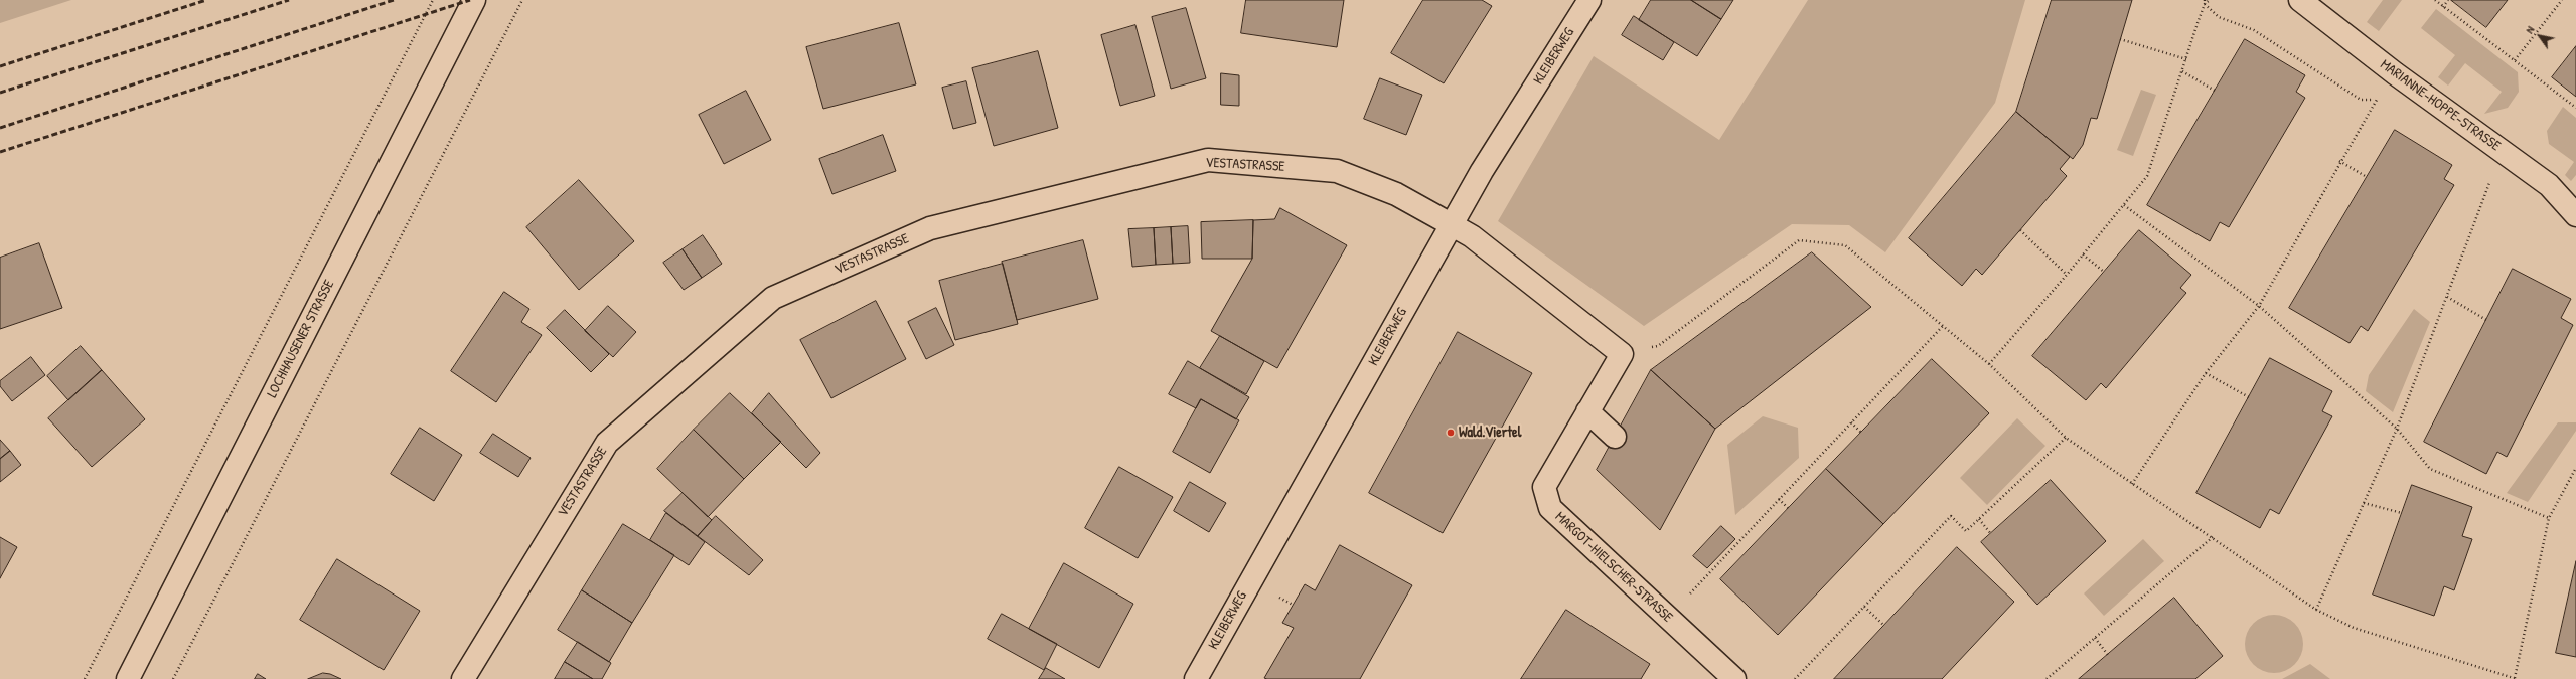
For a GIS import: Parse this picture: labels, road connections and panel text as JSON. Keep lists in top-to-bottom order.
{
  "streets": {
    "main road": [
      "KLEIBERWEG",
      "MARIANNE-HOPPE-STRASSE",
      "VESTASTRASSE",
      "LOCHHAUSENER STRASSE",
      "MARGOT-HIELSCHER-STRASSE"
    ]
  },
  "crossings": [
    ["KLEIBERWEG", "VESTASTRASSE"]
  ],
  "places": ["Wald.Viertel"],
  "north": "top left"
}
